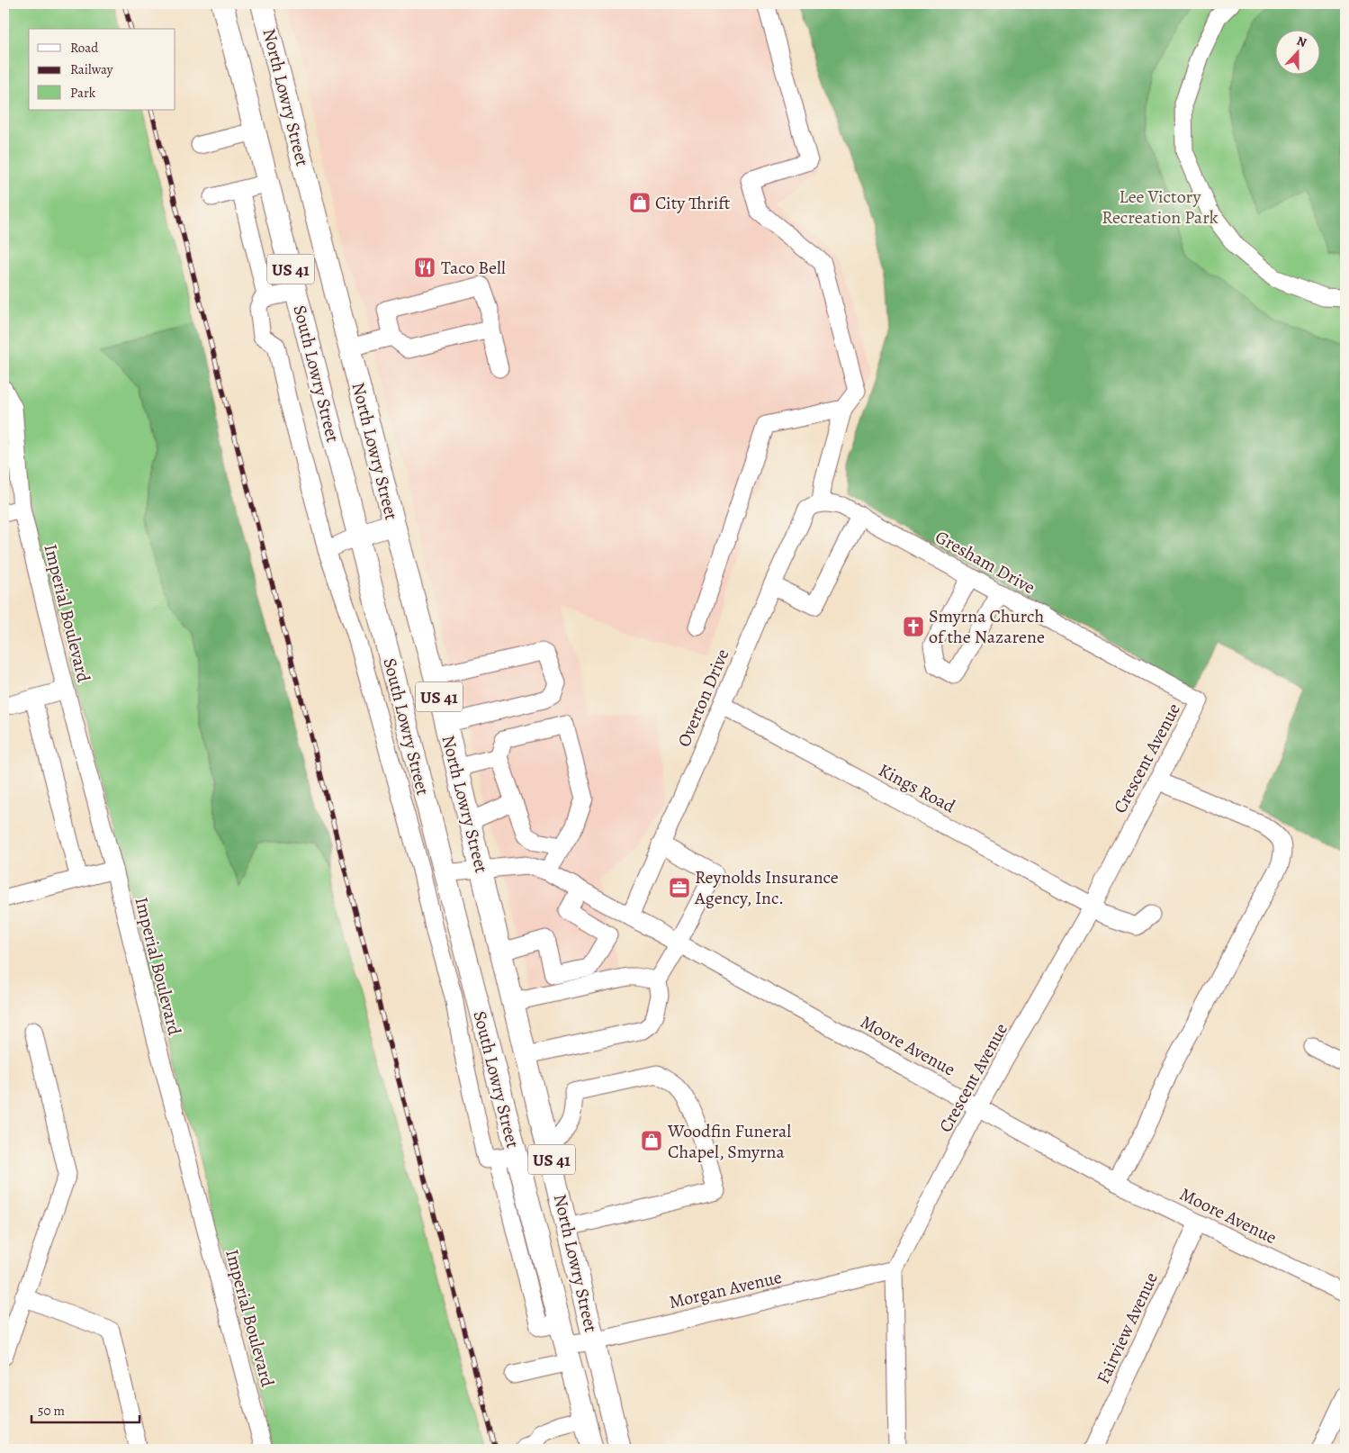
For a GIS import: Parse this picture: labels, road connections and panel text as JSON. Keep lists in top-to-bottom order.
{
  "streets": {
    "main road": ["North Lowry Street", "US 41", "South Lowry Street"],
    "street": [
      "Gresham Drive",
      "Imperial Boulevard",
      "Overton Drive",
      "Crescent Avenue",
      "Kings Road",
      "Moore Avenue",
      "Morgan Avenue",
      "Fairview Avenue"
    ]
  },
  "crossings": [
    ["North Lowry Street", "Moore Avenue"],
    ["North Lowry Street", "Morgan Avenue"],
    ["South Lowry Street", "Moore Avenue"],
    ["South Lowry Street", "Morgan Avenue"],
    ["Gresham Drive", "Overton Drive"],
    ["Gresham Drive", "Crescent Avenue"],
    ["Overton Drive", "Kings Road"],
    ["Overton Drive", "Moore Avenue"],
    ["Crescent Avenue", "Kings Road"],
    ["Crescent Avenue", "Moore Avenue"],
    ["Crescent Avenue", "Morgan Avenue"],
    ["Moore Avenue", "Fairview Avenue"]
  ],
  "parks": ["Lee Victory Recreation Park"],
  "places": {
    "shop": ["City Thrift", "Woodfin Funeral Chapel, Smyrna"],
    "restaurant": ["Taco Bell"],
    "church": ["Smyrna Church of the Nazarene"],
    "office": ["Reynolds Insurance Agency, Inc."]
  },
  "legend": ["Road", "Railway", "Park"],
  "scale_bar": "50 m",
  "north": "top"
}
